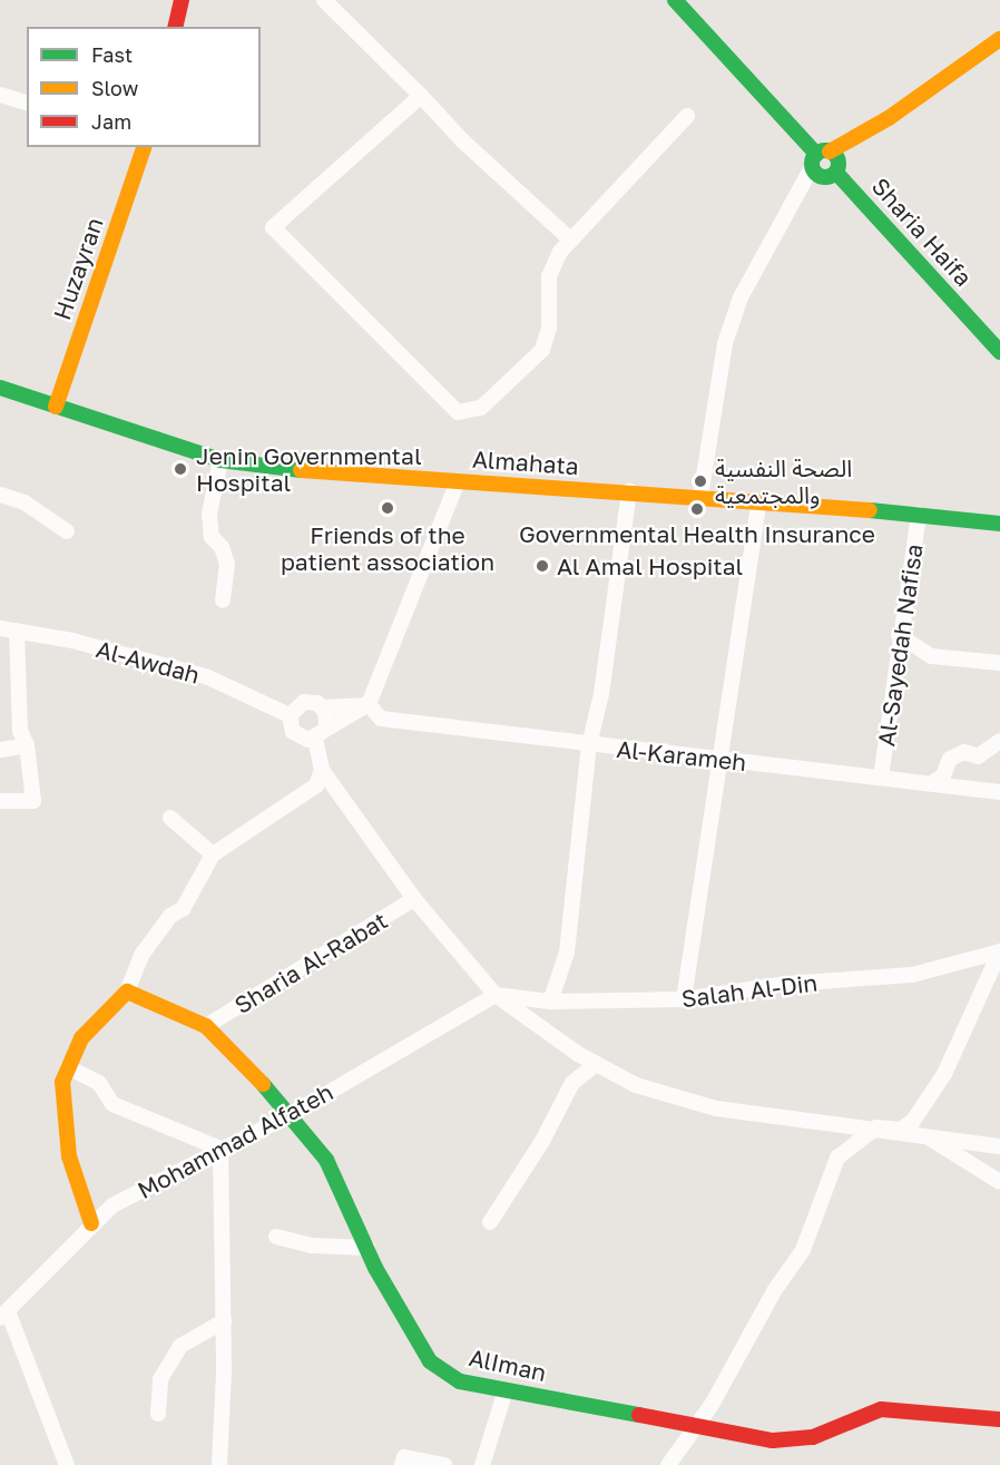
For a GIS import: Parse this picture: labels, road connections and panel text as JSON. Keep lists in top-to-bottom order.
{
  "streets": {
    "street": [
      "Sharia Haifa",
      "Huzayran",
      "Almahata",
      "Al-Sayedah Nafisa",
      "Al-Awdah",
      "Al-Karameh",
      "Sharia Al-Rabat",
      "Salah Al-Din",
      "Mohammad Alfateh",
      "AlIman"
    ]
  },
  "crossings": [
    ["Huzayran", "Almahata"],
    ["Almahata", "Al-Sayedah Nafisa"],
    ["Al-Sayedah Nafisa", "Al-Karameh"],
    ["Sharia Al-Rabat", "AlIman"],
    ["Salah Al-Din", "Mohammad Alfateh"],
    ["Mohammad Alfateh", "AlIman"]
  ],
  "places": [
    "Jenin Governmental Hospital",
    "الصحة النفسية والمجتمعية",
    "Friends of the patient association",
    "Governmental Health Insurance",
    "Al Amal Hospital"
  ],
  "legend": ["Fast", "Slow", "Jam"]
}
